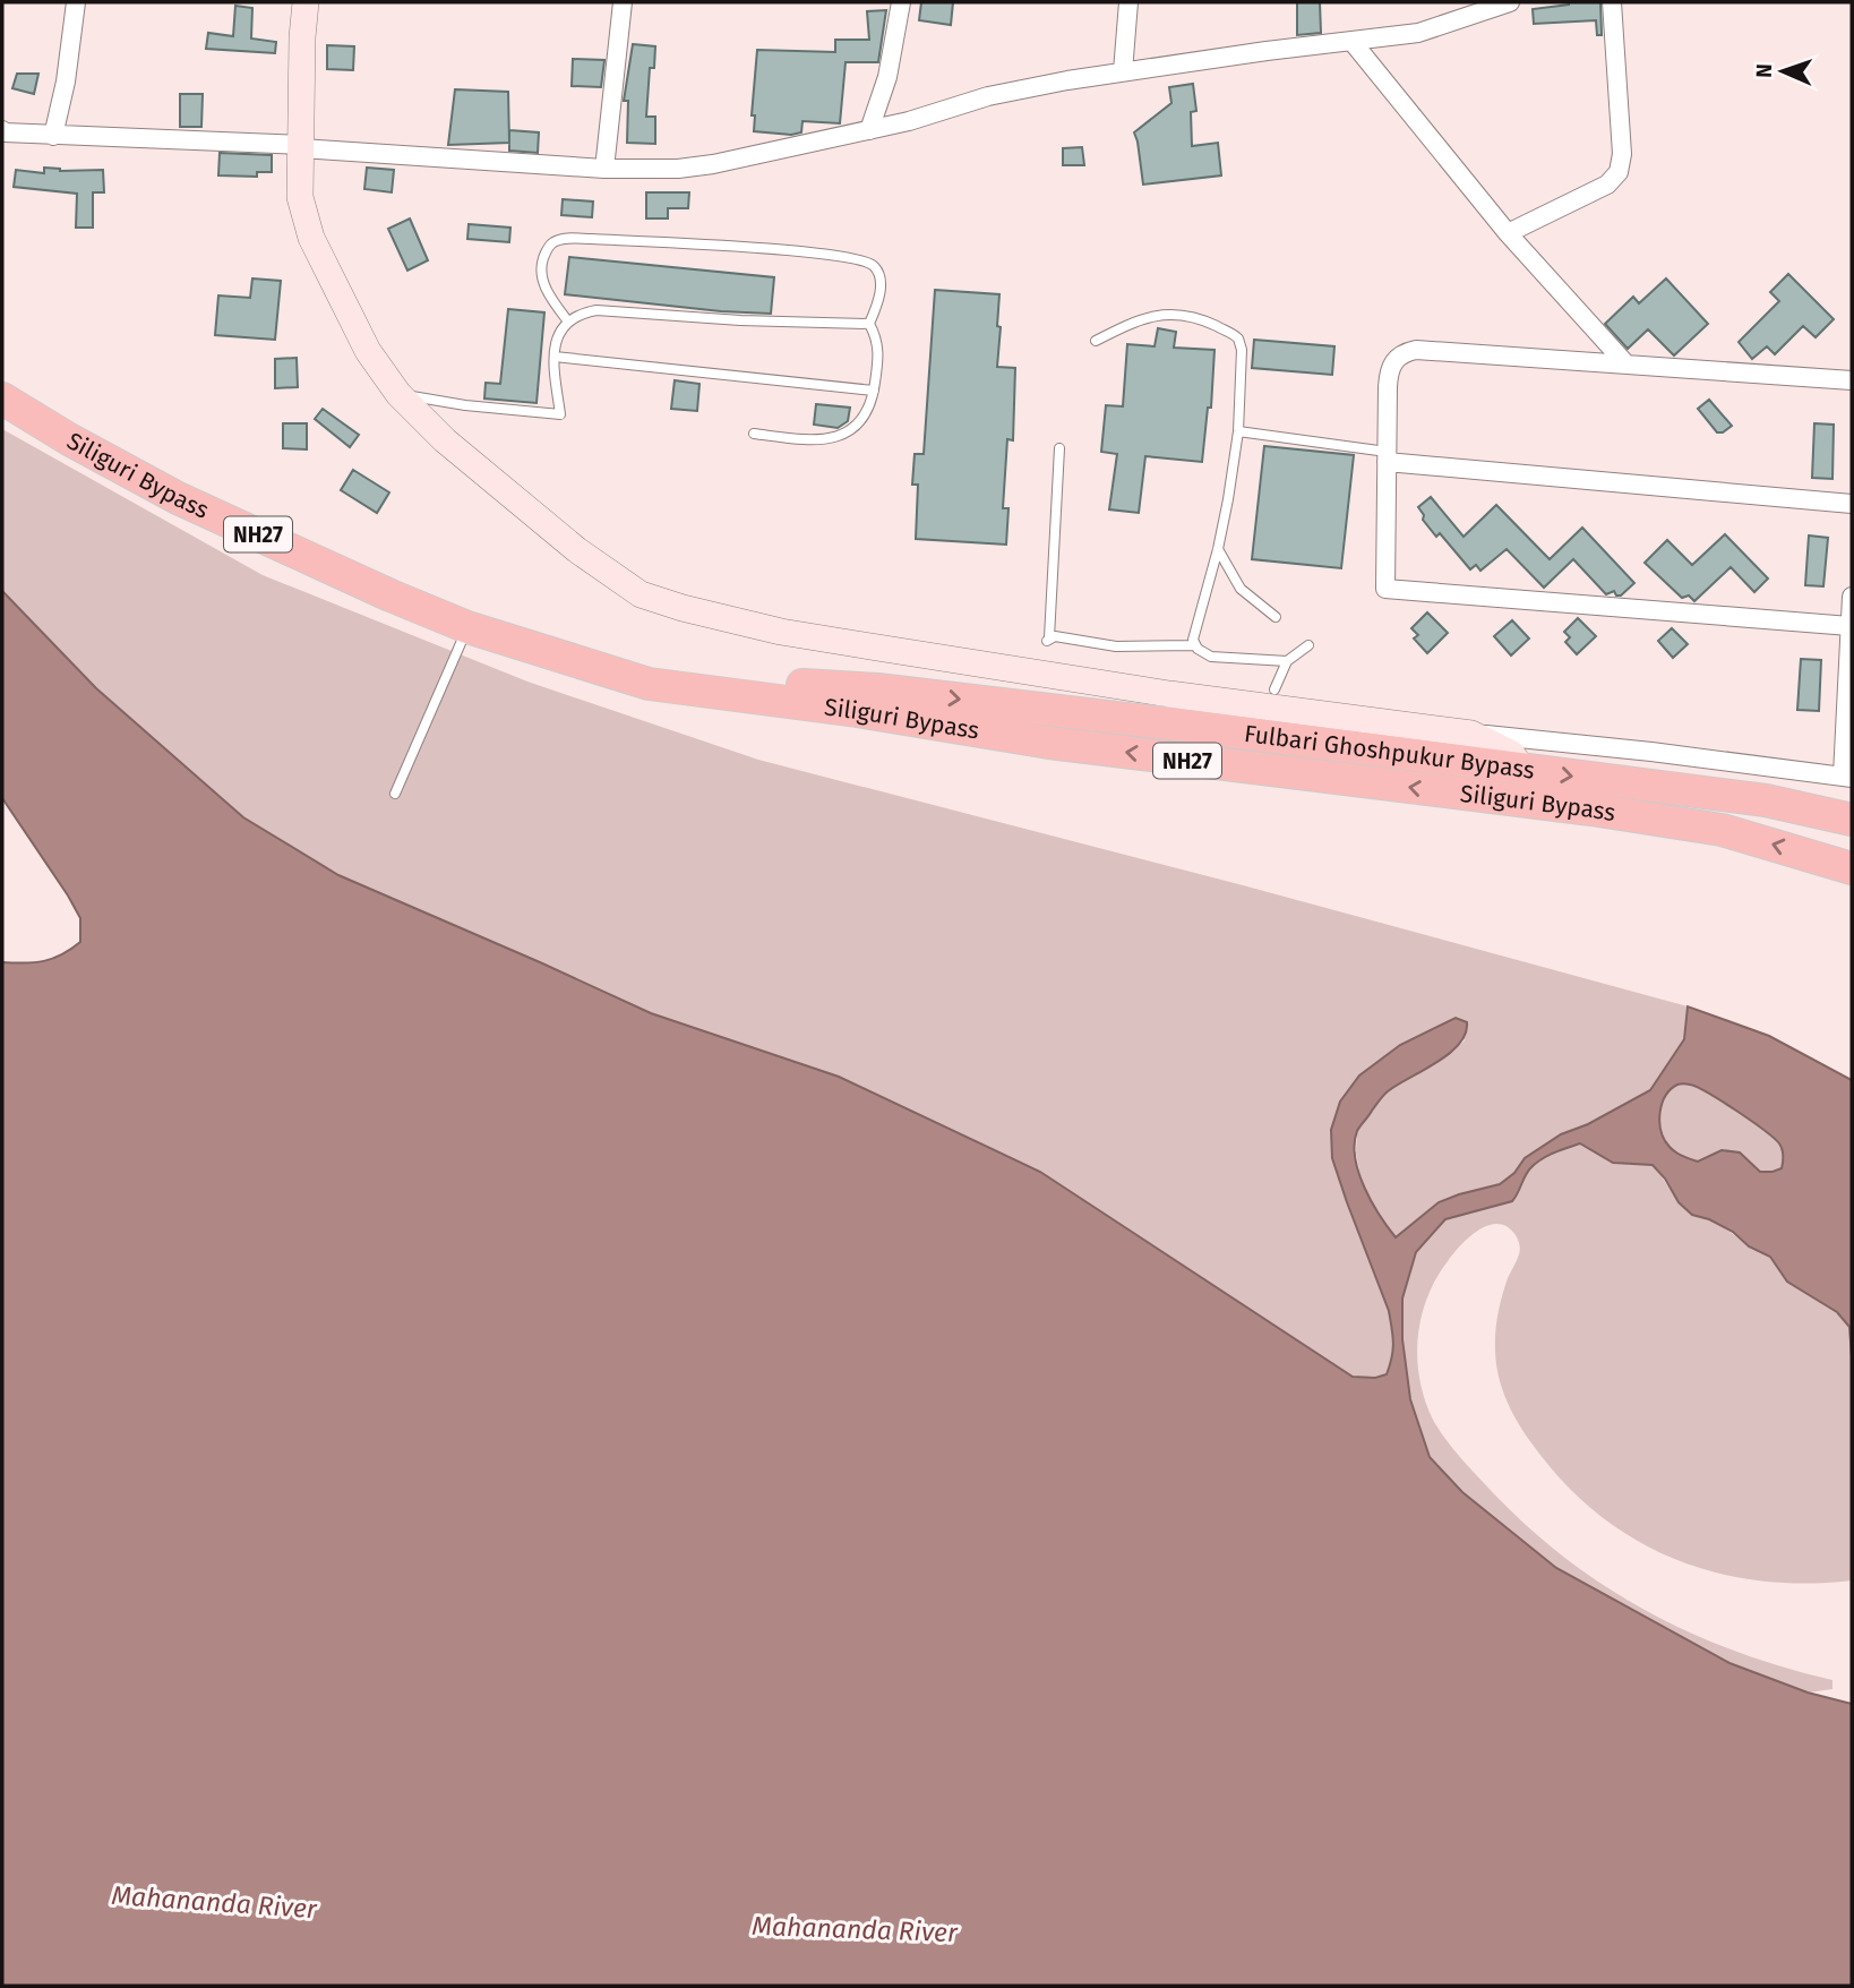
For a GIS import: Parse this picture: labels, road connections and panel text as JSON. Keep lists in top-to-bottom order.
{
  "streets": {
    "highway": ["Siliguri Bypass", "NH27", "Fulbari Ghoshpukur Bypass"]
  },
  "crossings": [
    ["Siliguri Bypass", "Fulbari Ghoshpukur Bypass"]
  ],
  "one_way": ["Siliguri Bypass", "Fulbari Ghoshpukur Bypass"],
  "water": ["Mahananda River"],
  "north": "left"
}
